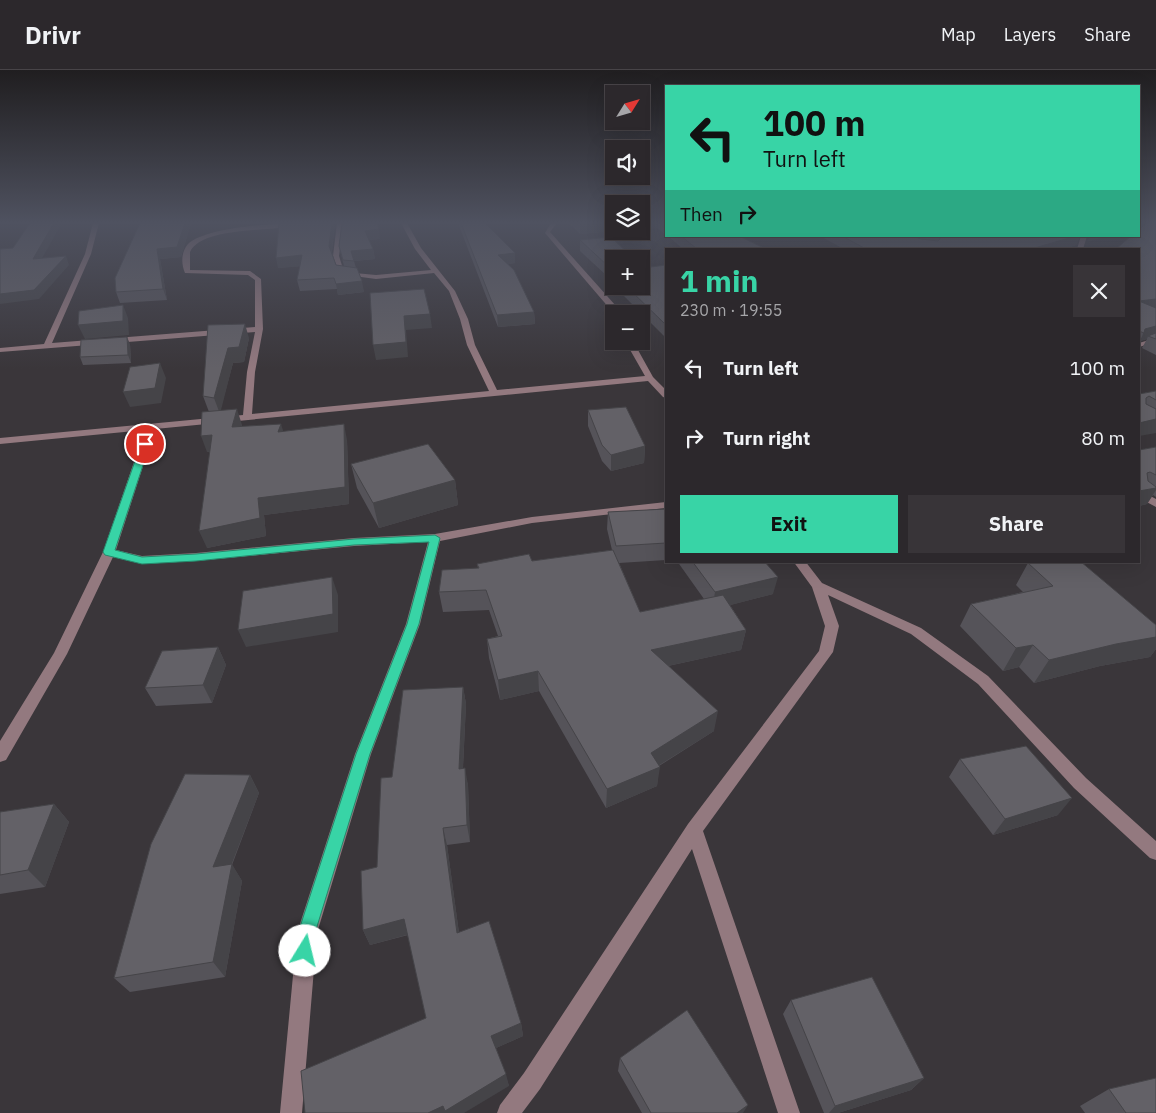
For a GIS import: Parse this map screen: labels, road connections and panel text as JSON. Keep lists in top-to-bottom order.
{
  "north": "top right",
  "page": {
    "header": "Drivr",
    "nav": ["Map", "Layers", "Share"],
    "map_buttons": ["+", "−"],
    "turn": ["100 m", "Turn left"],
    "then": "Then",
    "heading": ["1 min", "230 m · 19:55"],
    "list": [
      {
        "name": "Turn left",
        "value": "100 m"
      },
      {
        "name": "Turn right",
        "value": "80 m"
      }
    ],
    "buttons": ["Exit", "Share"]
  }
}
